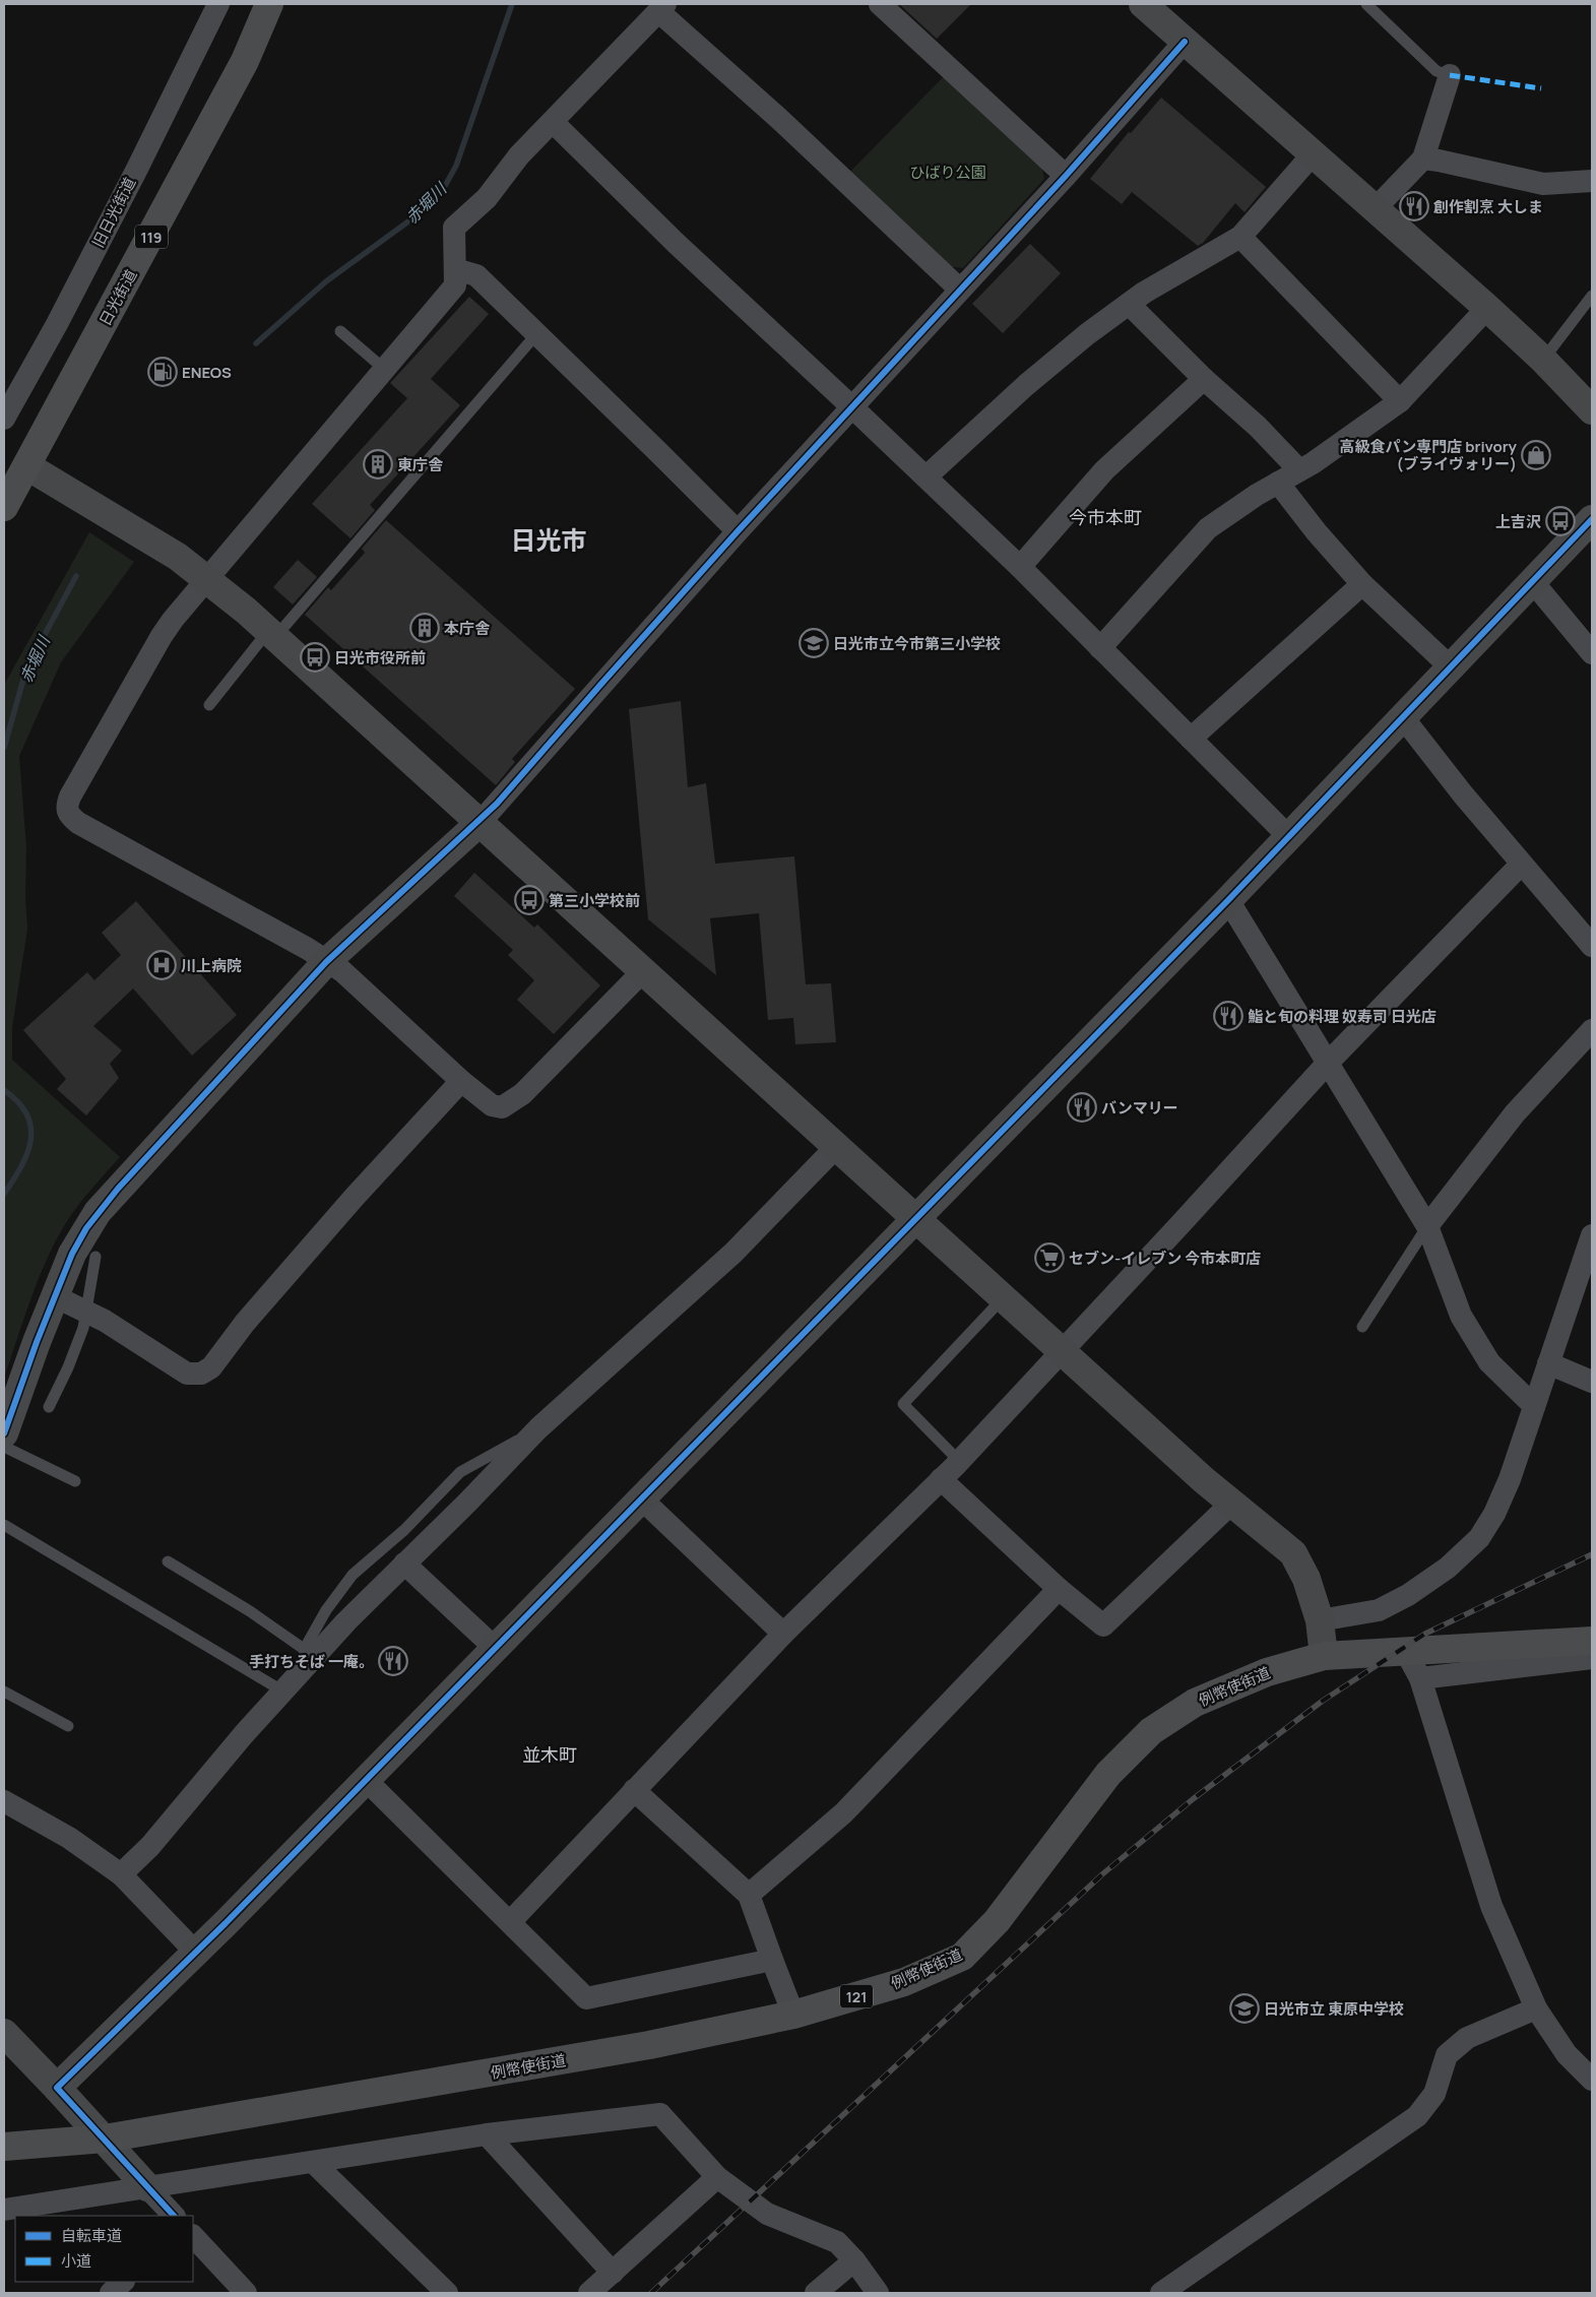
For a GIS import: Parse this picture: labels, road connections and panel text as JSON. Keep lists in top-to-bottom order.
{
  "streets": {
    "highway": [
      "119",
      "日光街道",
      "例幣使街道",
      "121"
    ],
    "street": ["旧日光街道"]
  },
  "districts": ["今市本町", "日光市", "並木町"],
  "water": ["赤堀川"],
  "parks": ["ひばり公園"],
  "places": {
    "restaurant": [
      "創作割烹 大しま",
      "鮨と旬の料理 奴寿司 日光店",
      "バンマリー",
      "手打ちそば 一庵。"
    ],
    "fuel station": ["ENEOS"],
    "shop": ["高級食パン専門店 brivory (ブライヴォリー)"],
    "building": ["東庁舎", "本庁舎"],
    "bus stop": ["上吉沢", "日光市役所前", "第三小学校前"],
    "school or university": ["日光市立今市第三小学校", "日光市立 東原中学校"],
    "hospital": ["川上病院"],
    "supermarket": ["セブン-イレブン 今市本町店"]
  },
  "legend": ["自転車道", "小道"]
}
